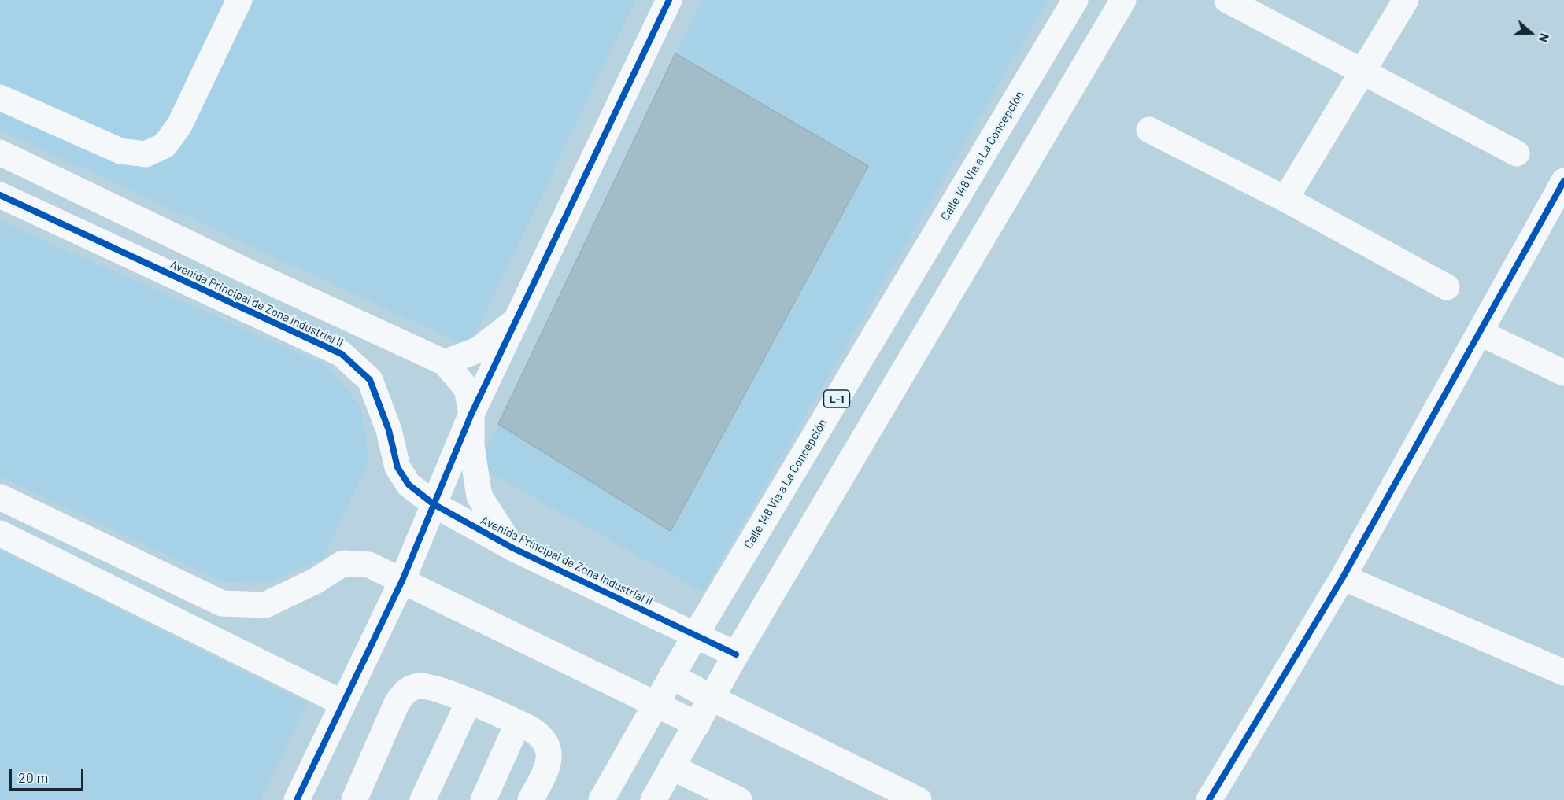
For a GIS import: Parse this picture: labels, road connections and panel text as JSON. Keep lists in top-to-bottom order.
{
  "streets": {
    "street": ["Calle 148 Via a La Concepción", "Avenida Principal de Zona Industrial II", "L-1"]
  },
  "crossings": [
    ["Calle 148 Via a La Concepción", "Avenida Principal de Zona Industrial II"]
  ],
  "scale_bar": "20 m",
  "north": "right"
}
